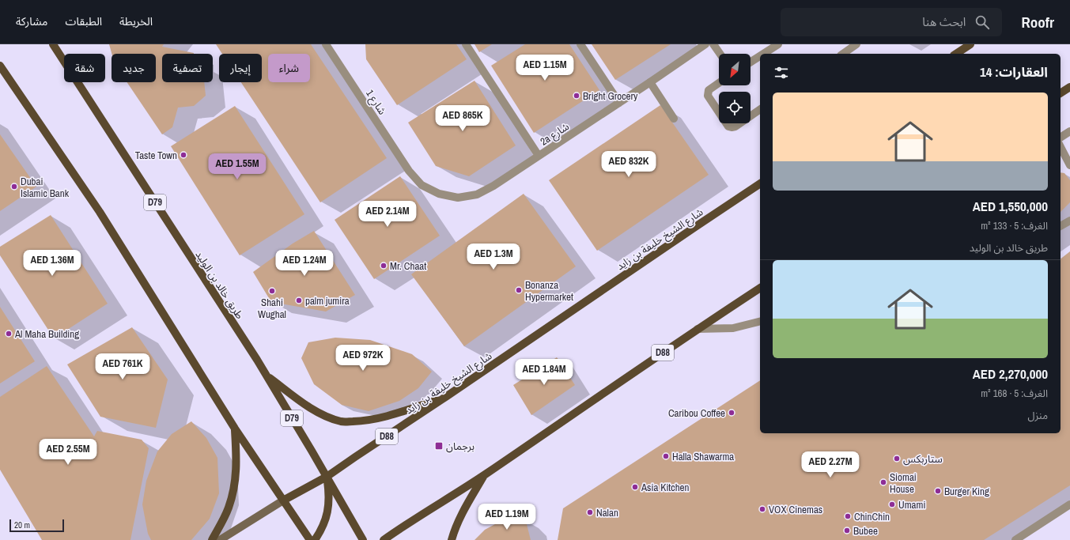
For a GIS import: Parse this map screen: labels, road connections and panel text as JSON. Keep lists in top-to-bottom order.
{
  "streets": {
    "main road": [
      "D79",
      "شارع الشيخ خليفة بن زايد",
      "طريق خالد بن الوليد",
      "D88"
    ],
    "street": ["شارع 1", "2a شارع"]
  },
  "crossings": [
    ["شارع 1", "2a شارع"],
    ["شارع الشيخ خليفة بن زايد", "طريق خالد بن الوليد"]
  ],
  "places": {
    "other": [
      "Bright Grocery",
      "Taste Town",
      "Dubai Islamic Bank",
      "Mr. Chaat",
      "Bonanza Hypermarket",
      "Shahi Wughal",
      "palm jumira",
      "Al Maha Building",
      "Caribou Coffee",
      "Halla Shawarma",
      "ستاربكس",
      "Siomai House",
      "Asia Kitchen",
      "Burger King",
      "Umami",
      "VOX Cinemas",
      "Nalan",
      "ChinChin",
      "Bubee"
    ],
    "transit": ["برجمان"]
  },
  "scale_bar": "20 m",
  "north": "bottom left",
  "page": {
    "header": "Roofr",
    "search": "ابحث هنا",
    "nav": ["الخريطة", "الطبقات", "مشاركة"],
    "chip": [
      "شراء",
      "إيجار",
      "تصفية",
      "جديد",
      "شقة"
    ],
    "heading": "العقارات: 14",
    "price": [
      "AED 1.15M",
      "AED 865K",
      "AED 832K",
      "AED 1.55M",
      "AED 2.14M",
      "AED 1.3M",
      "AED 1.36M",
      "AED 1.24M",
      "AED 972K",
      "AED 761K",
      "AED 1.84M",
      "AED 2.55M",
      "AED 2.27M",
      "AED 1.19M"
    ],
    "list": [
      {
        "name": "AED 1,550,000",
        "note": "الغرف: 5 · 133 m² · طريق خالد بن الوليد"
      },
      {
        "name": "AED 2,270,000",
        "note": "الغرف: 5 · 168 m² · منزل"
      }
    ],
    "scale": "20 m"
  }
}
